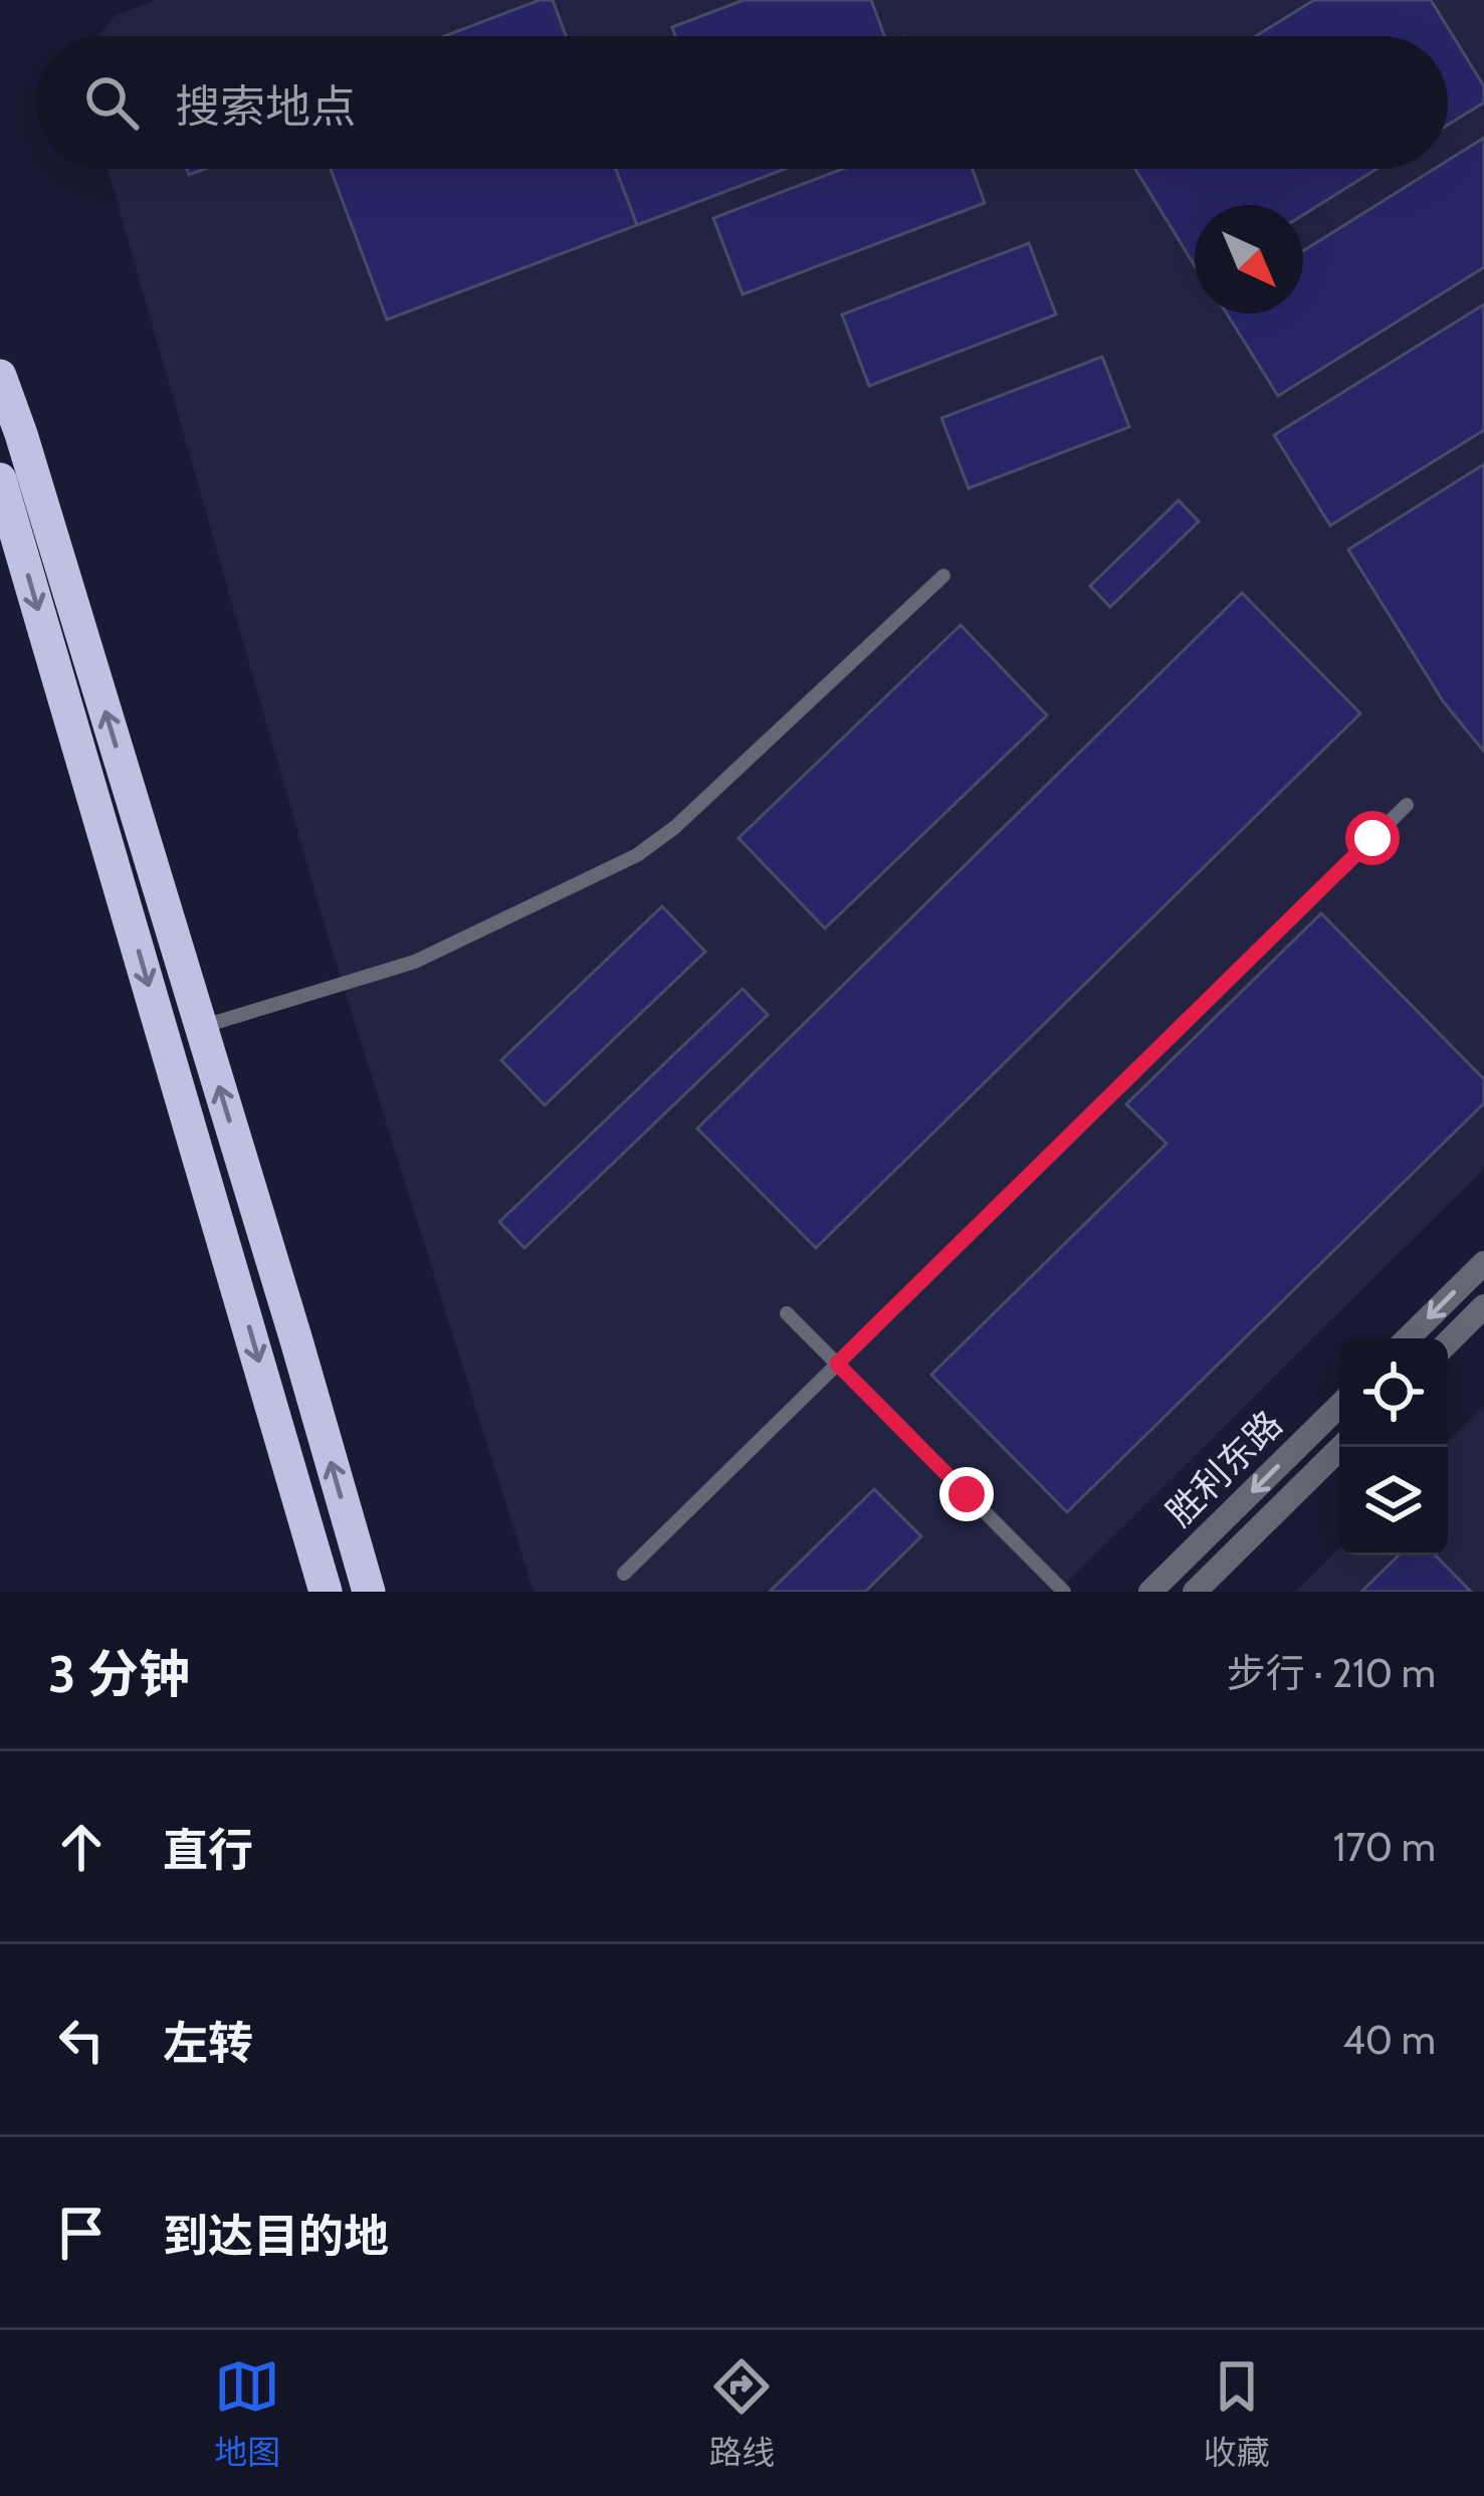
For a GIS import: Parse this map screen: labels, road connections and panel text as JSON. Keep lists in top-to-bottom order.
{
  "streets": {
    "street": ["胜利东路"]
  },
  "north": "bottom right",
  "page": {
    "search": "搜索地点",
    "heading": ["3 分钟", "步行 · 210 m"],
    "list": [
      ["直行", "170 m"],
      ["左转", "40 m"],
      "到达目的地"
    ],
    "nav": ["地图", "路线", "收藏"]
  }
}
